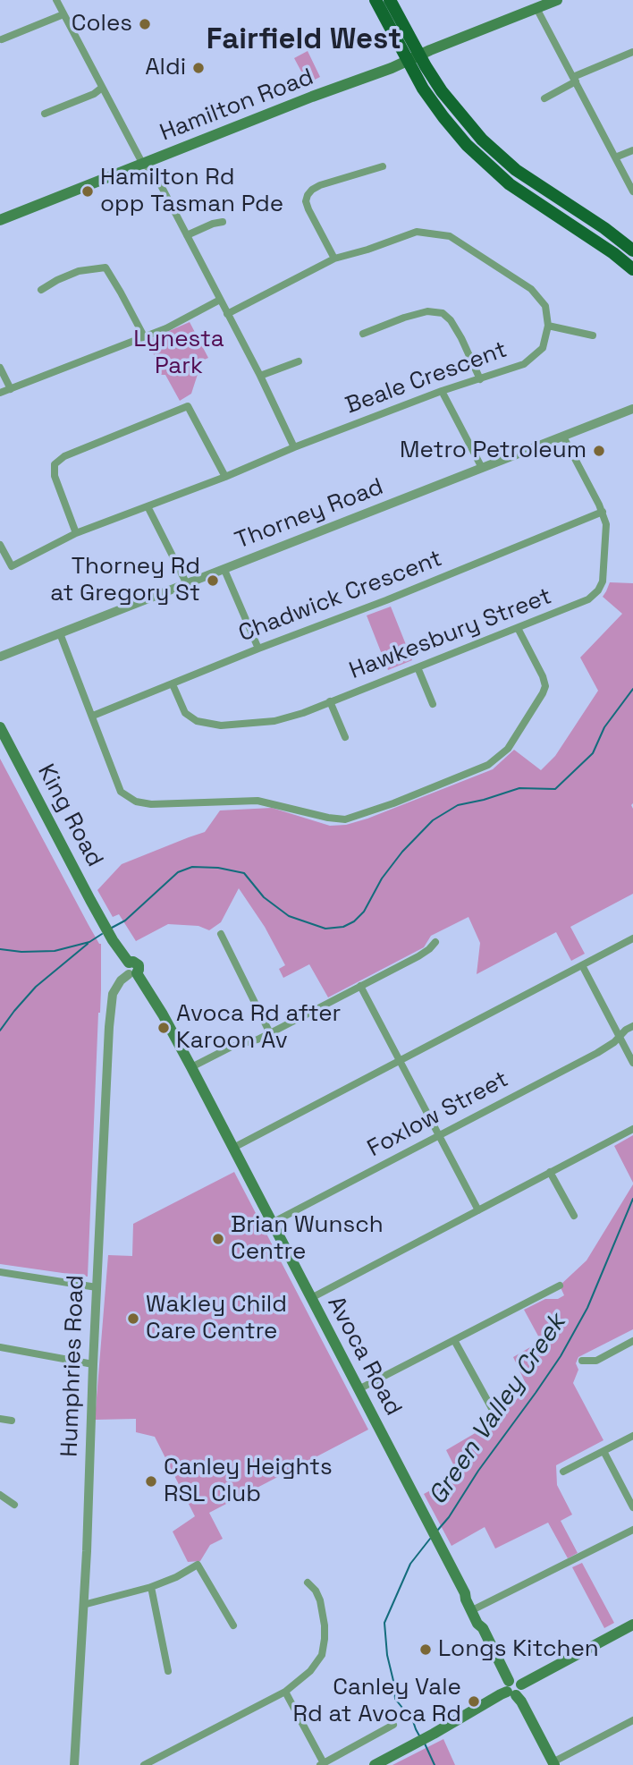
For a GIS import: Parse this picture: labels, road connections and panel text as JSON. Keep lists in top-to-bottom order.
{
  "streets": {
    "main road": ["Hamilton Road", "King Road", "Avoca Road"],
    "street": [
      "Beale Crescent",
      "Thorney Road",
      "Chadwick Crescent",
      "Hawkesbury Street",
      "Foxlow Street",
      "Humphries Road"
    ]
  },
  "crossings": [
    ["Thorney Road", "Hawkesbury Street"],
    ["Chadwick Crescent", "Hawkesbury Street"],
    ["King Road", "Avoca Road"],
    ["Foxlow Street", "Avoca Road"],
    ["Avoca Road", "Humphries Road"]
  ],
  "districts": ["Fairfield West"],
  "water": ["Green Valley Creek"],
  "parks": ["Lynesta Park"],
  "places": [
    "Coles",
    "Aldi",
    "Hamilton Rd opp Tasman Pde",
    "Metro Petroleum",
    "Thorney Rd at Gregory St",
    "Avoca Rd after Karoon Av",
    "Brian Wunsch Centre",
    "Wakley Child Care Centre",
    "Canley Heights RSL Club",
    "Longs Kitchen",
    "Canley Vale Rd at Avoca Rd"
  ]
}
